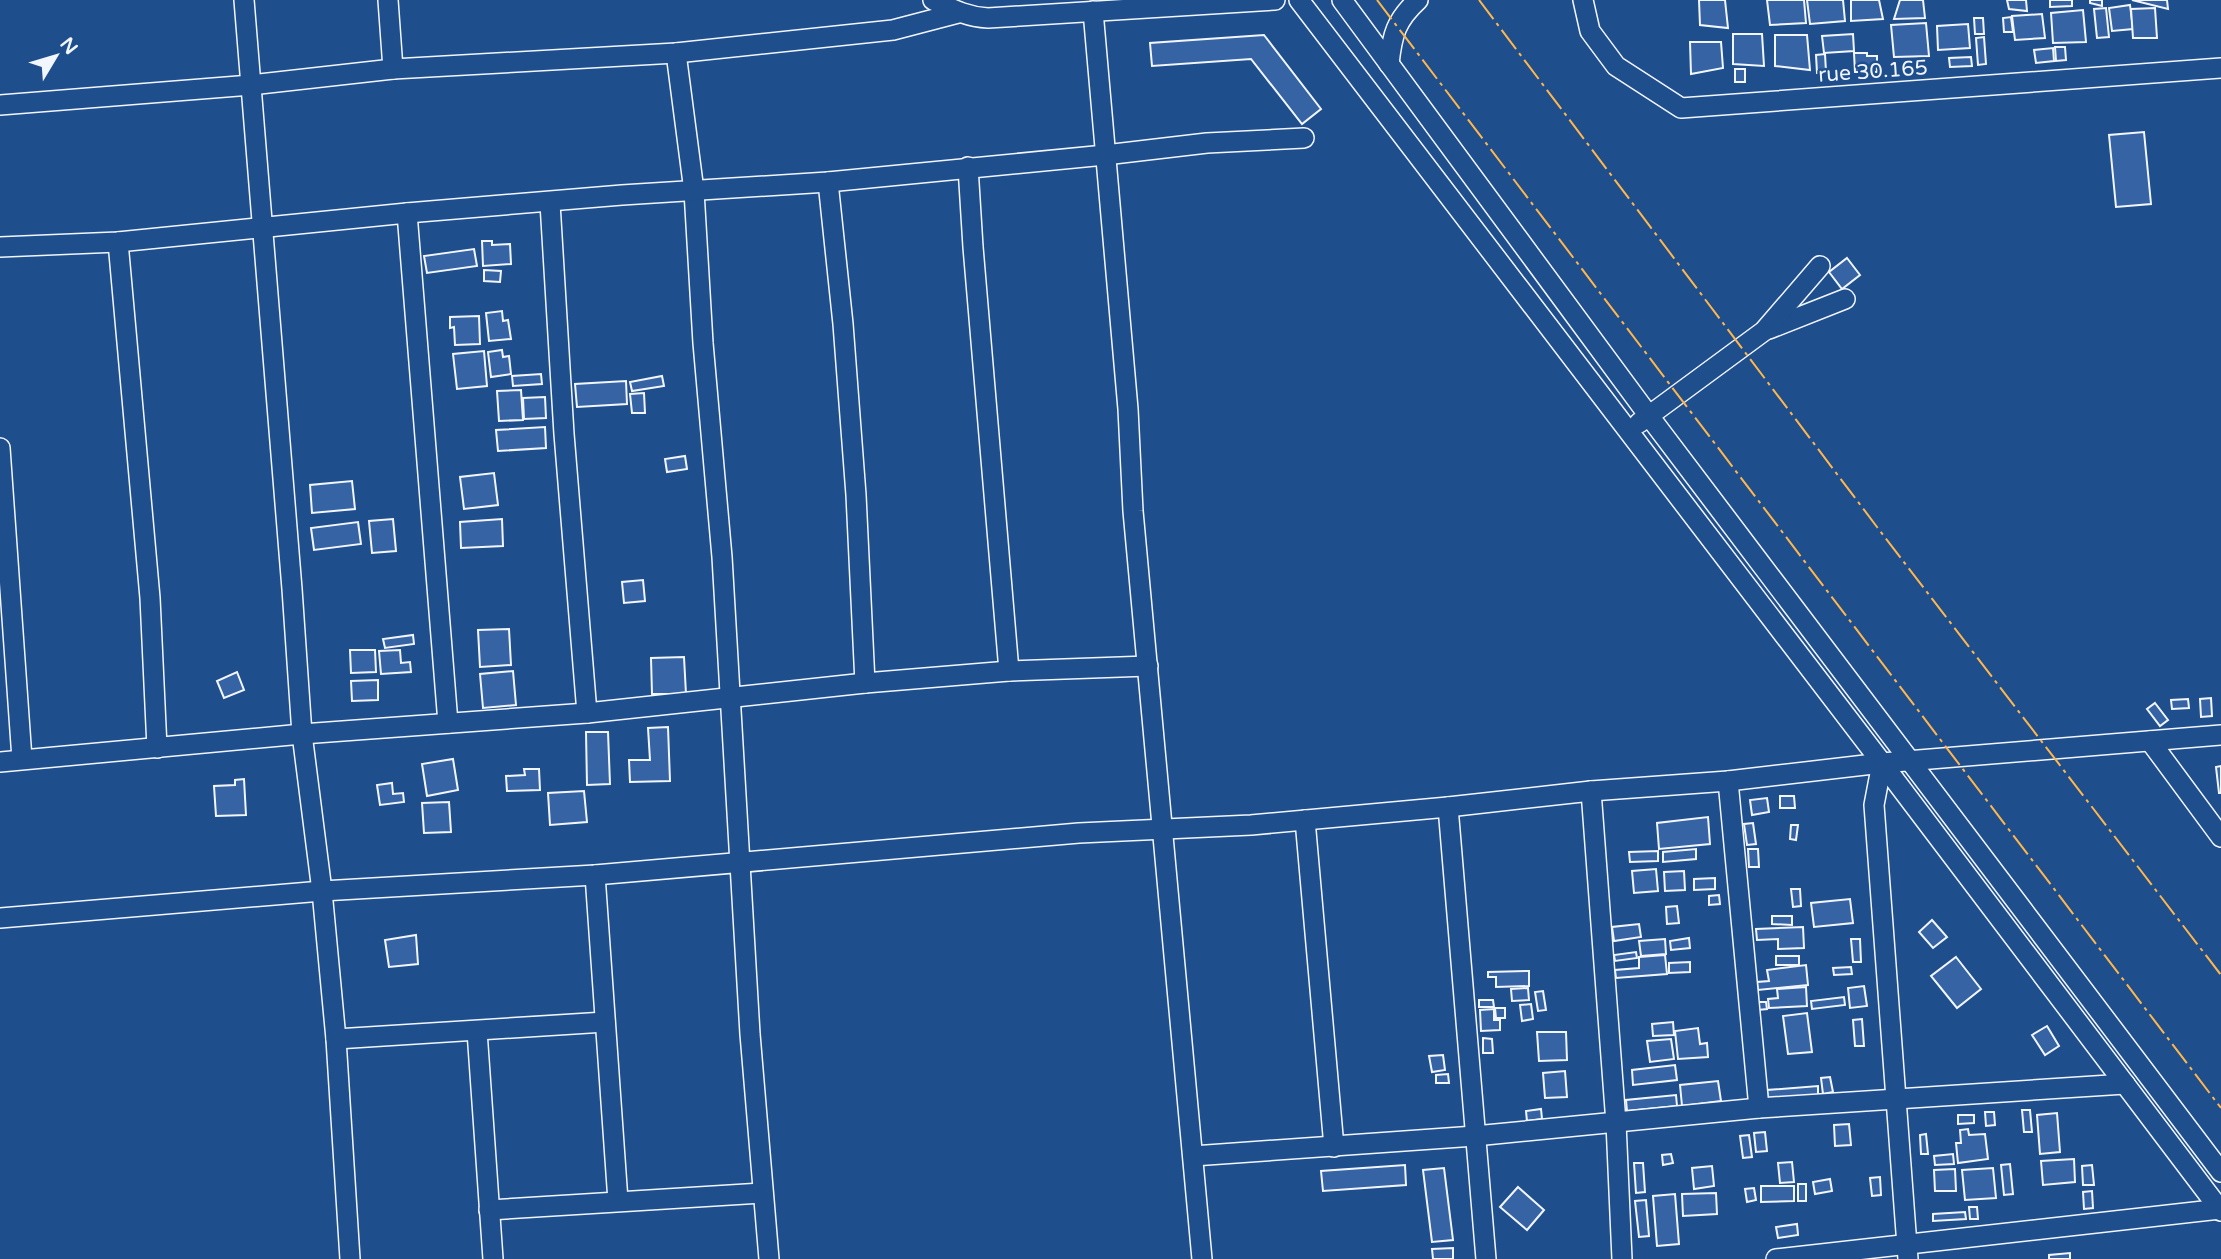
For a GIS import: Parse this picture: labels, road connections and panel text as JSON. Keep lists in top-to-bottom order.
{
  "streets": {
    "street": ["rue 30.165"]
  },
  "north": "top right"
}
